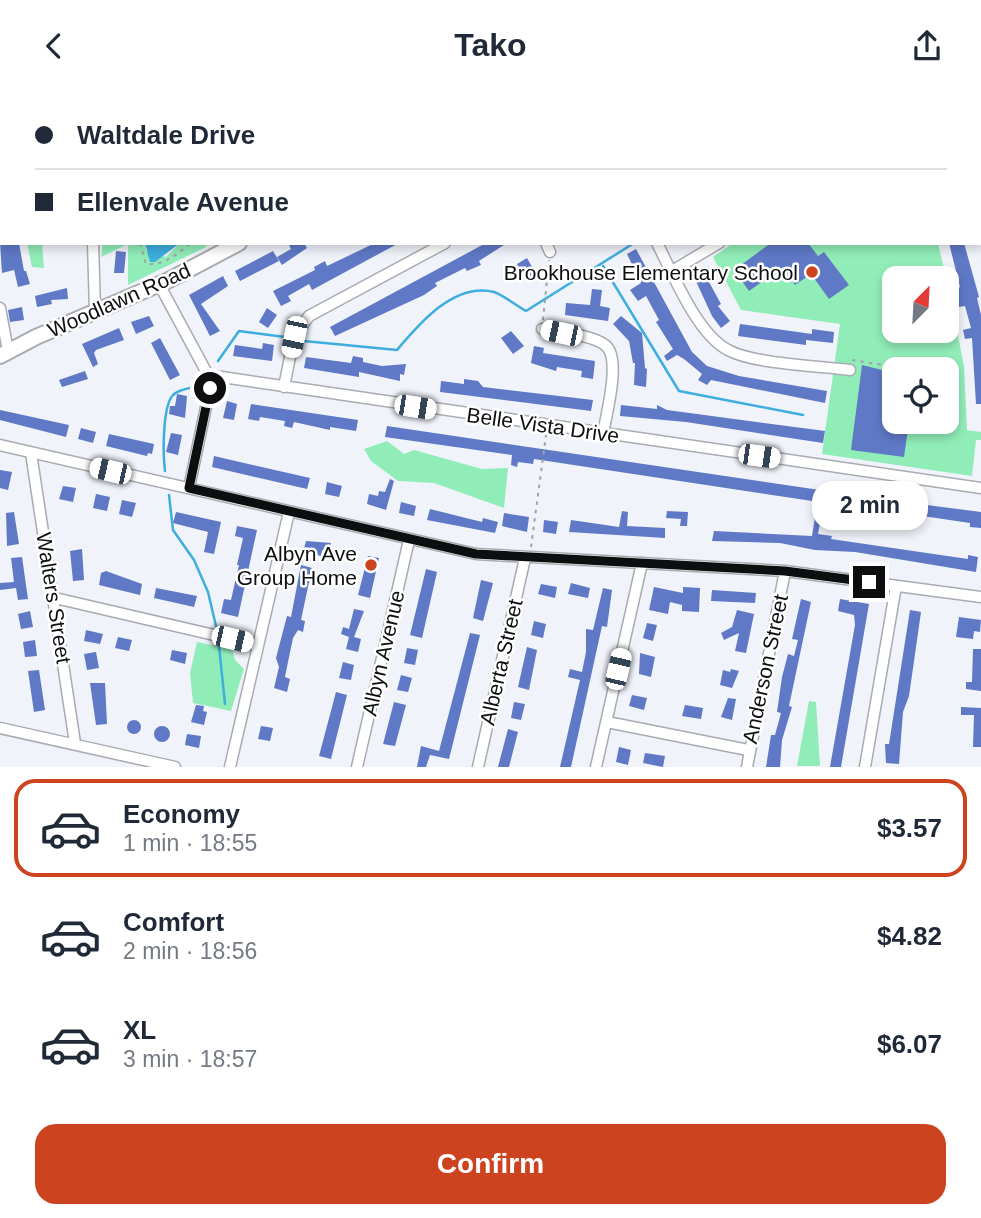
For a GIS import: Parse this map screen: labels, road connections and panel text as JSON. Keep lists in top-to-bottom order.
{
  "streets": {
    "street": [
      "Woodlawn Road",
      "Belle Vista Drive",
      "Walters Street",
      "Albyn Avenue",
      "Alberta Street",
      "Anderson Street"
    ]
  },
  "places": ["Brookhouse Elementary School", "Albyn Ave Group Home"],
  "north": "top right",
  "page": {
    "header": "Tako",
    "banner": ["Waltdale Drive", "Ellenvale Avenue"],
    "bubble": "2 min",
    "list": [
      {
        "name": "Economy",
        "note": "1 min · 18:55",
        "value": "$3.57"
      },
      {
        "name": "Comfort",
        "note": "2 min · 18:56",
        "value": "$4.82"
      },
      {
        "name": "XL",
        "note": "3 min · 18:57",
        "value": "$6.07"
      }
    ],
    "buttons": "Confirm"
  }
}
